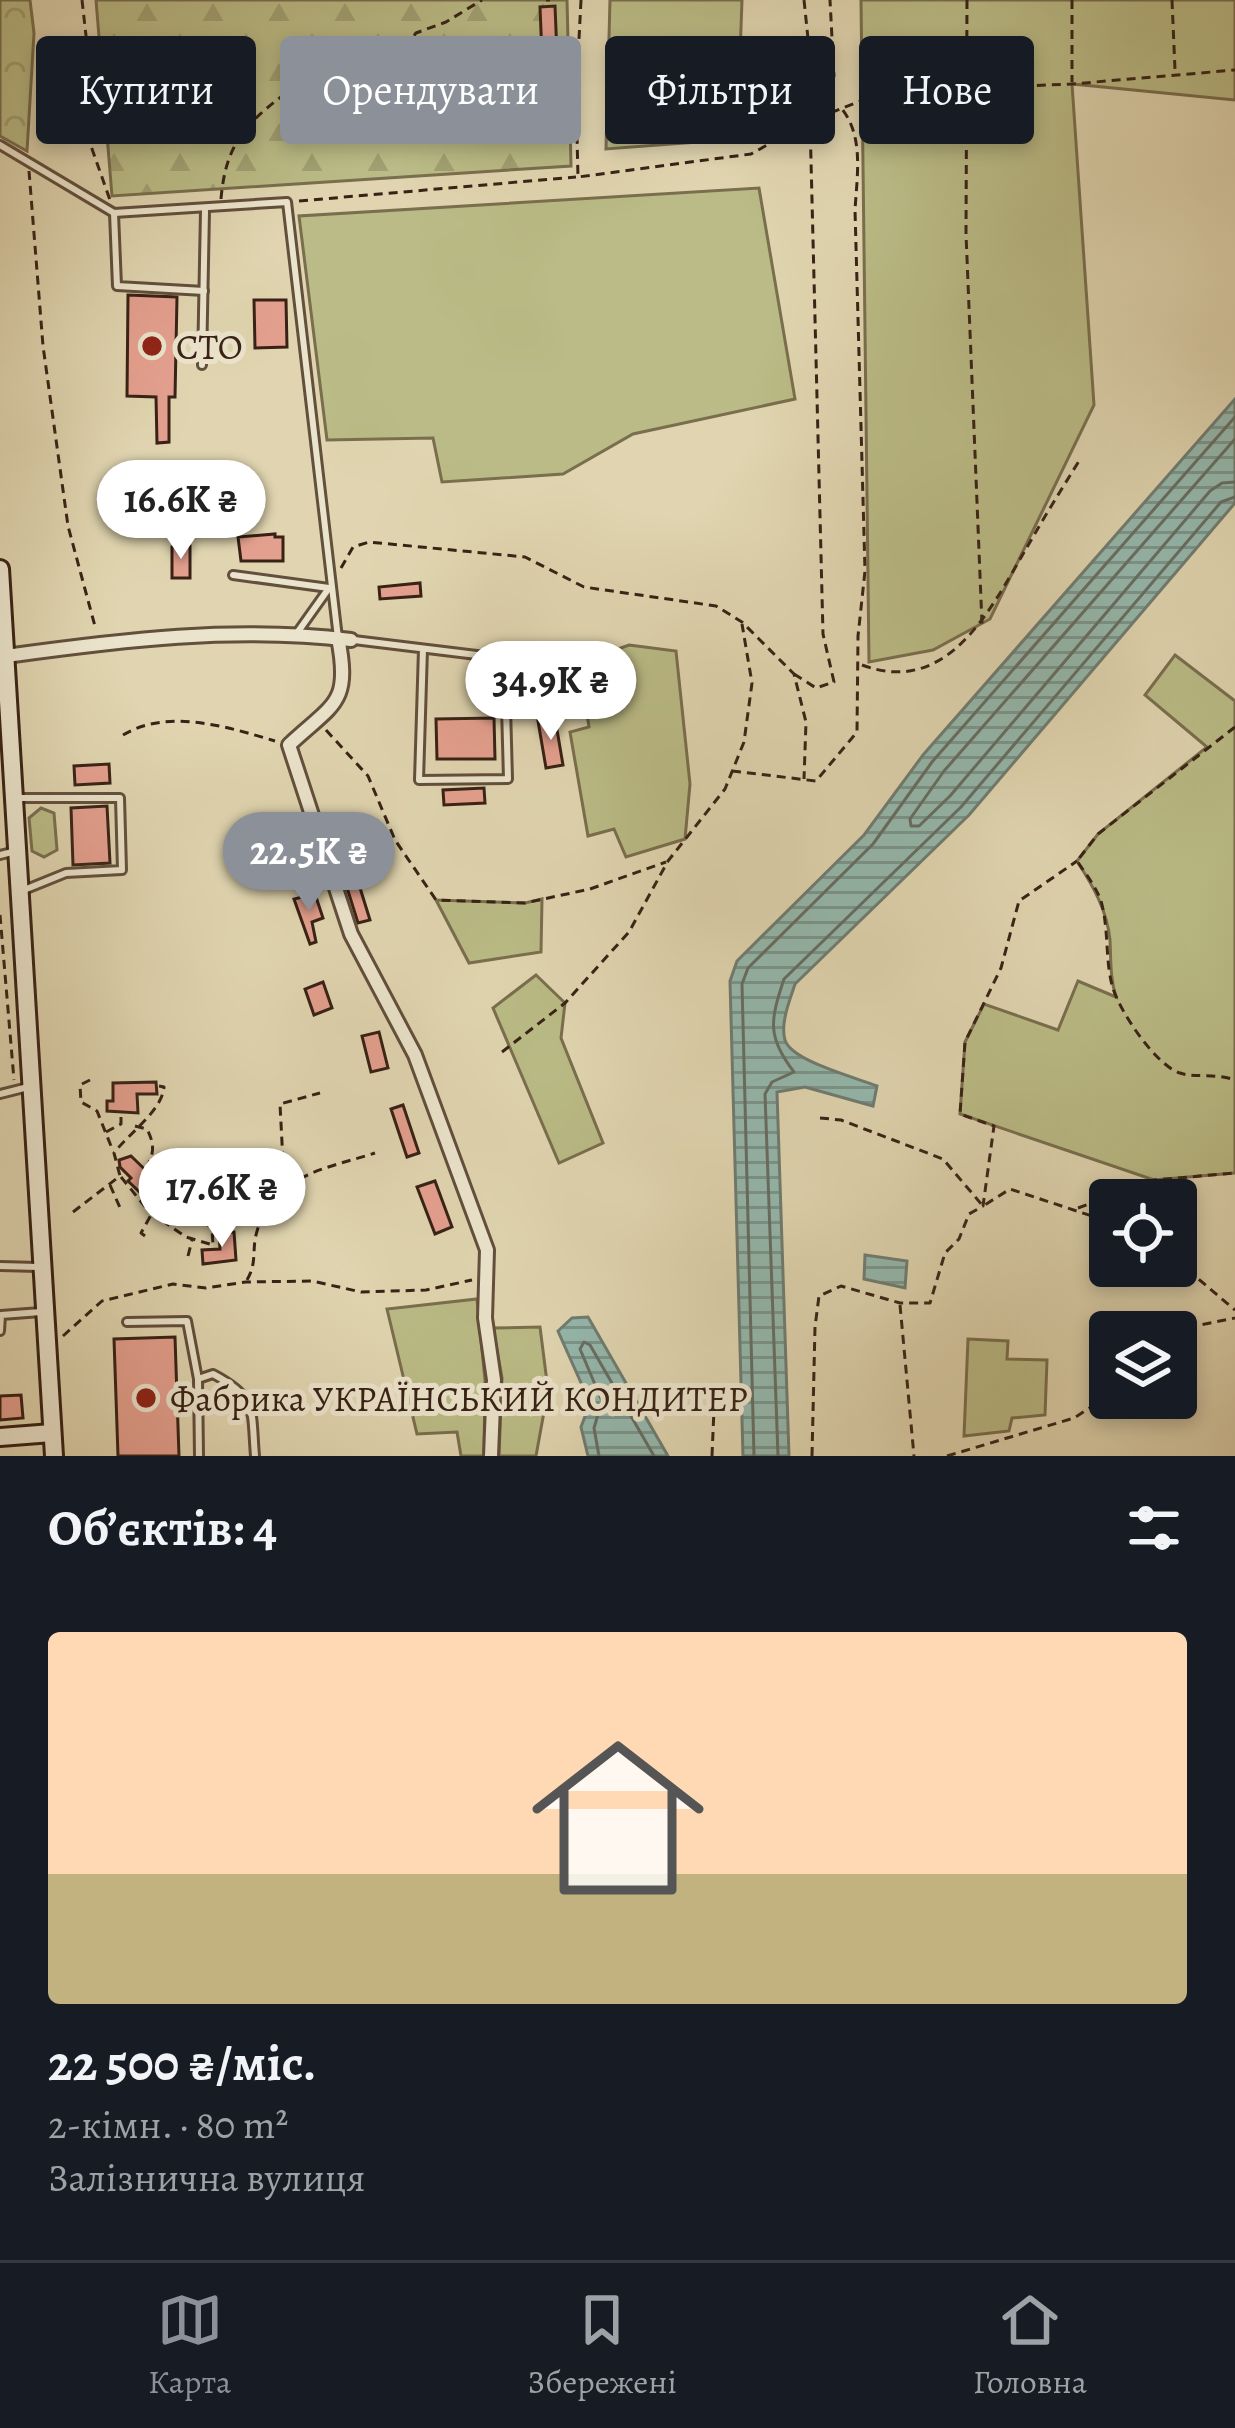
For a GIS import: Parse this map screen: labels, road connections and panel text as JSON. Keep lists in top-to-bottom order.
{
  "places": ["СТО", "Фабрика УКРАЇНСЬКИЙ КОНДИТЕР"],
  "page": {
    "chip": [
      "Купити",
      "Орендувати",
      "Фільтри",
      "Нове"
    ],
    "price": [
      "16.6K ₴",
      "34.9K ₴",
      "22.5K ₴",
      "17.6K ₴"
    ],
    "heading": "Об’єктів: 4",
    "list": [
      {
        "name": "22 500 ₴/міс.",
        "note": "2-кімн. · 80 m² · Залізнична вулиця"
      }
    ],
    "tabs": ["Карта", "Збережені", "Головна"]
  }
}
